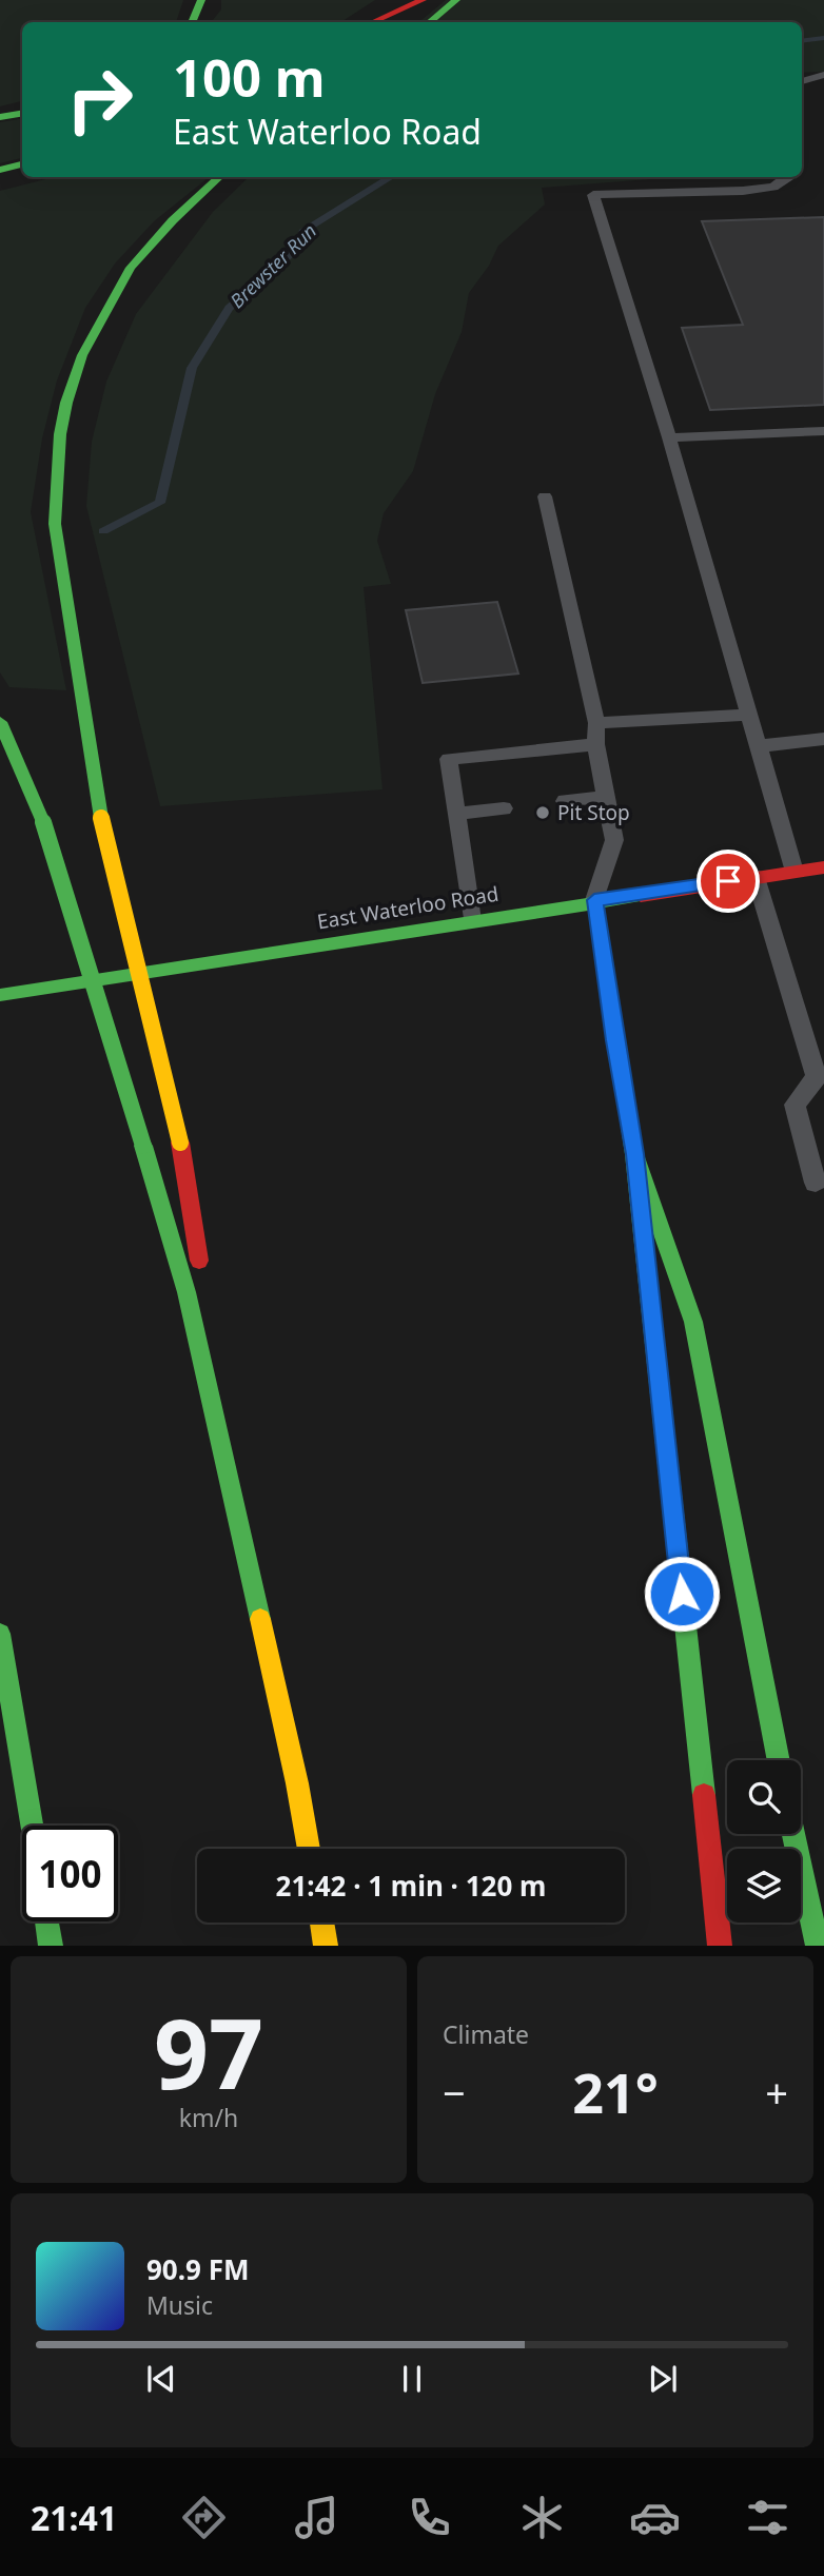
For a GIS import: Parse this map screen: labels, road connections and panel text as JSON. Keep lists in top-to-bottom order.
{
  "streets": {
    "main road": ["East Waterloo Road"]
  },
  "water": ["Brewster Run"],
  "places": ["Pit Stop"],
  "page": {
    "turn": ["100 m", "East Waterloo Road"],
    "limit": "100",
    "trip": "21:42 · 1 min · 120 m",
    "tile": [
      ["97", "km/h"],
      "Climate"
    ],
    "heat": ["−", "21°", "+"],
    "song": ["90.9 FM", "Music"],
    "tabs": "21:41"
  }
}
